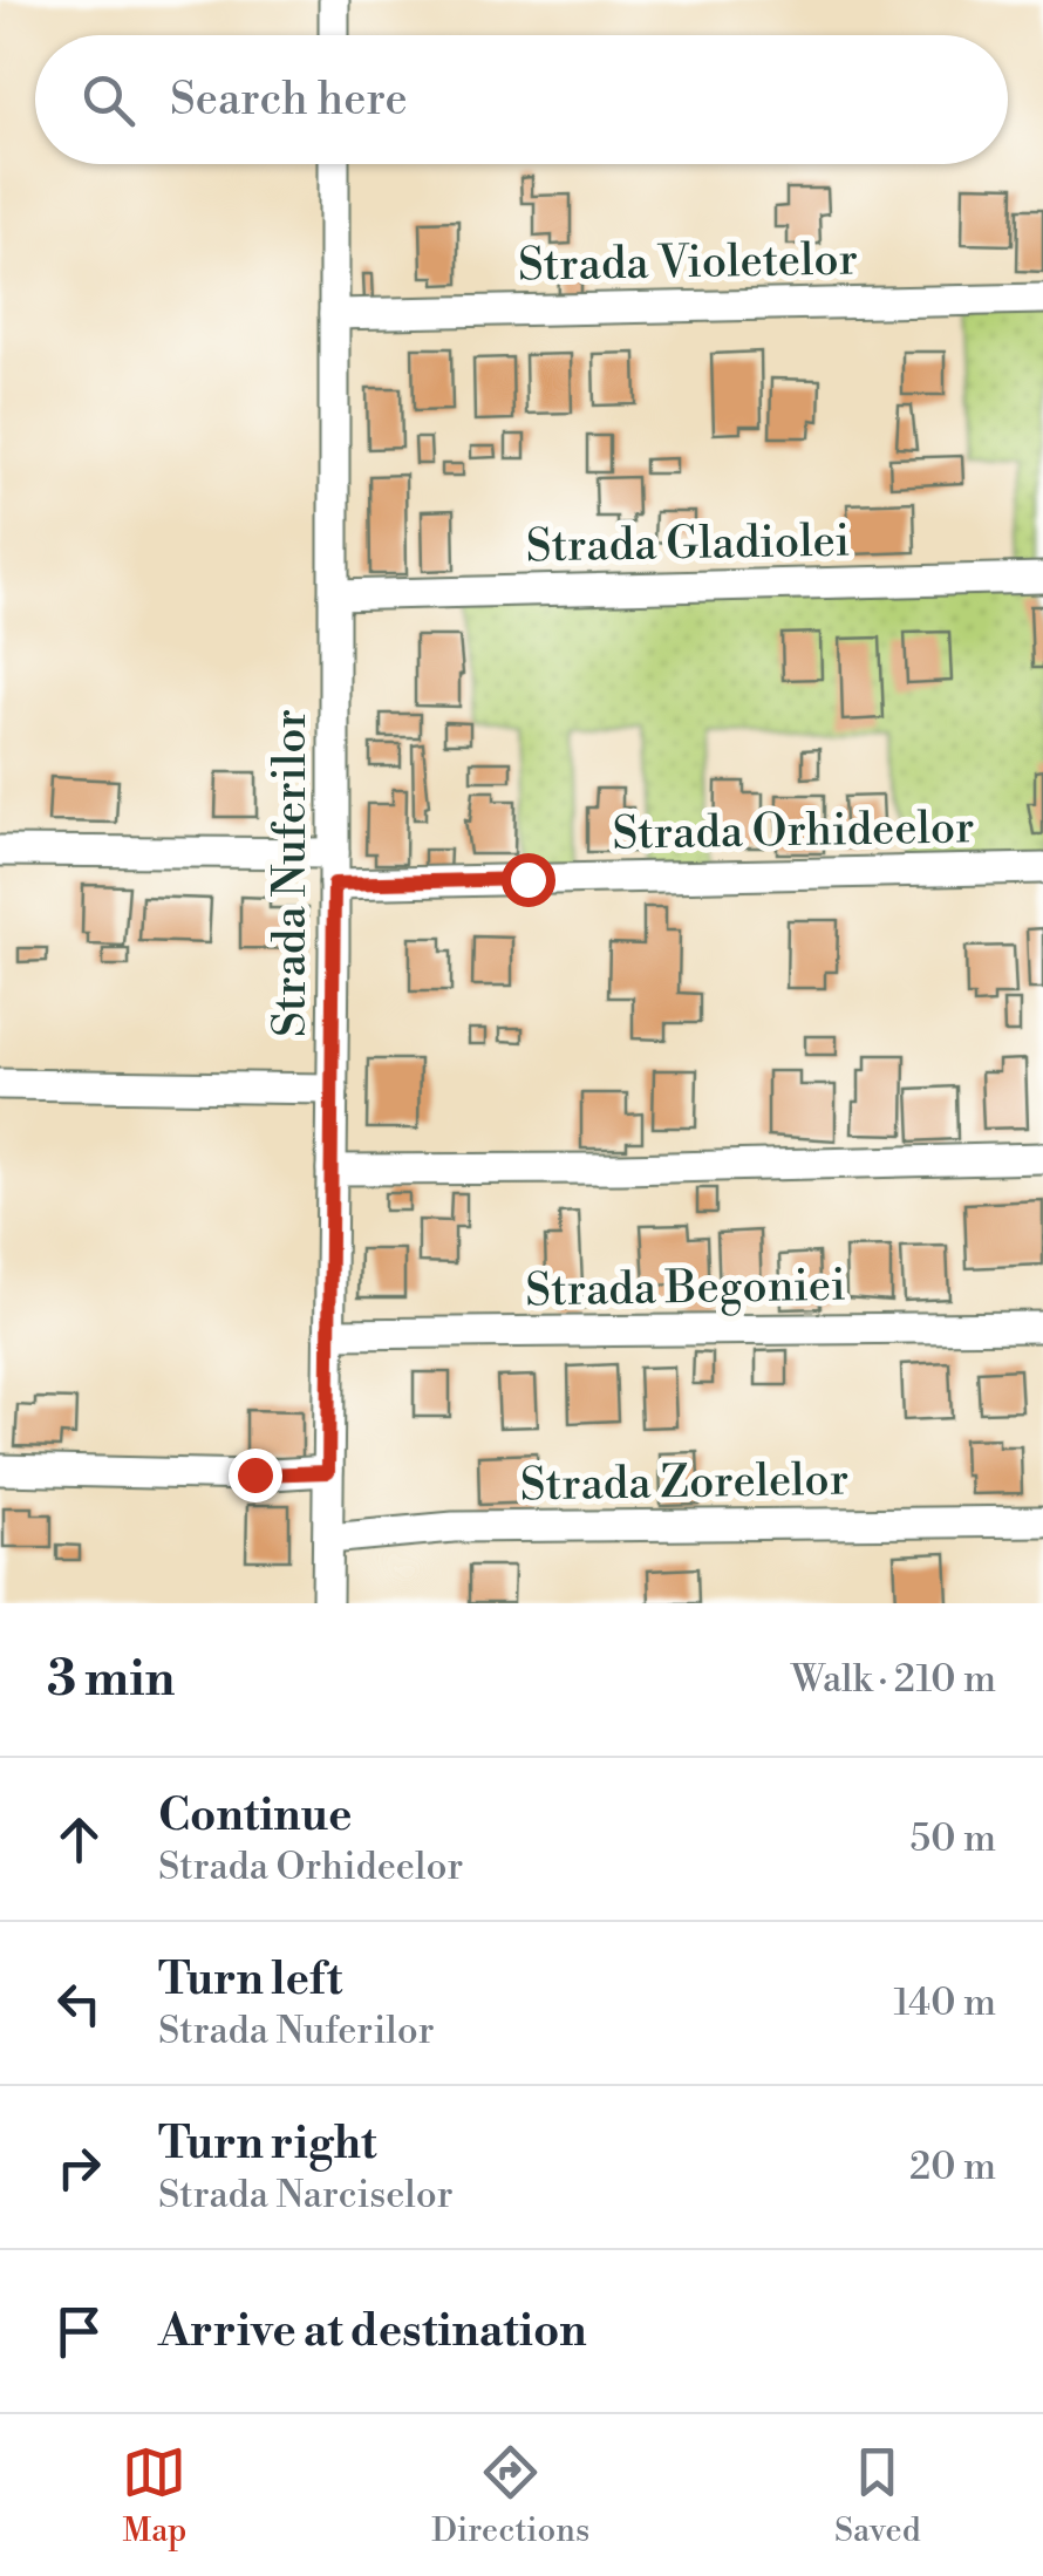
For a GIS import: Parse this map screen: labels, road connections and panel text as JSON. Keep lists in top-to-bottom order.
{
  "streets": {
    "street": [
      "Strada Violetelor",
      "Strada Gladiolei",
      "Strada Orhideelor",
      "Strada Nuferilor",
      "Strada Begoniei",
      "Strada Zorelelor"
    ]
  },
  "crossings": [
    ["Strada Violetelor", "Strada Nuferilor"],
    ["Strada Gladiolei", "Strada Nuferilor"],
    ["Strada Orhideelor", "Strada Nuferilor"],
    ["Strada Nuferilor", "Strada Begoniei"],
    ["Strada Nuferilor", "Strada Zorelelor"]
  ],
  "page": {
    "search": "Search here",
    "heading": ["3 min", "Walk · 210 m"],
    "list": [
      ["Continue", "Strada Orhideelor", "50 m"],
      ["Turn left", "Strada Nuferilor", "140 m"],
      ["Turn right", "Strada Narciselor", "20 m"],
      "Arrive at destination"
    ],
    "nav": ["Map", "Directions", "Saved"]
  }
}
